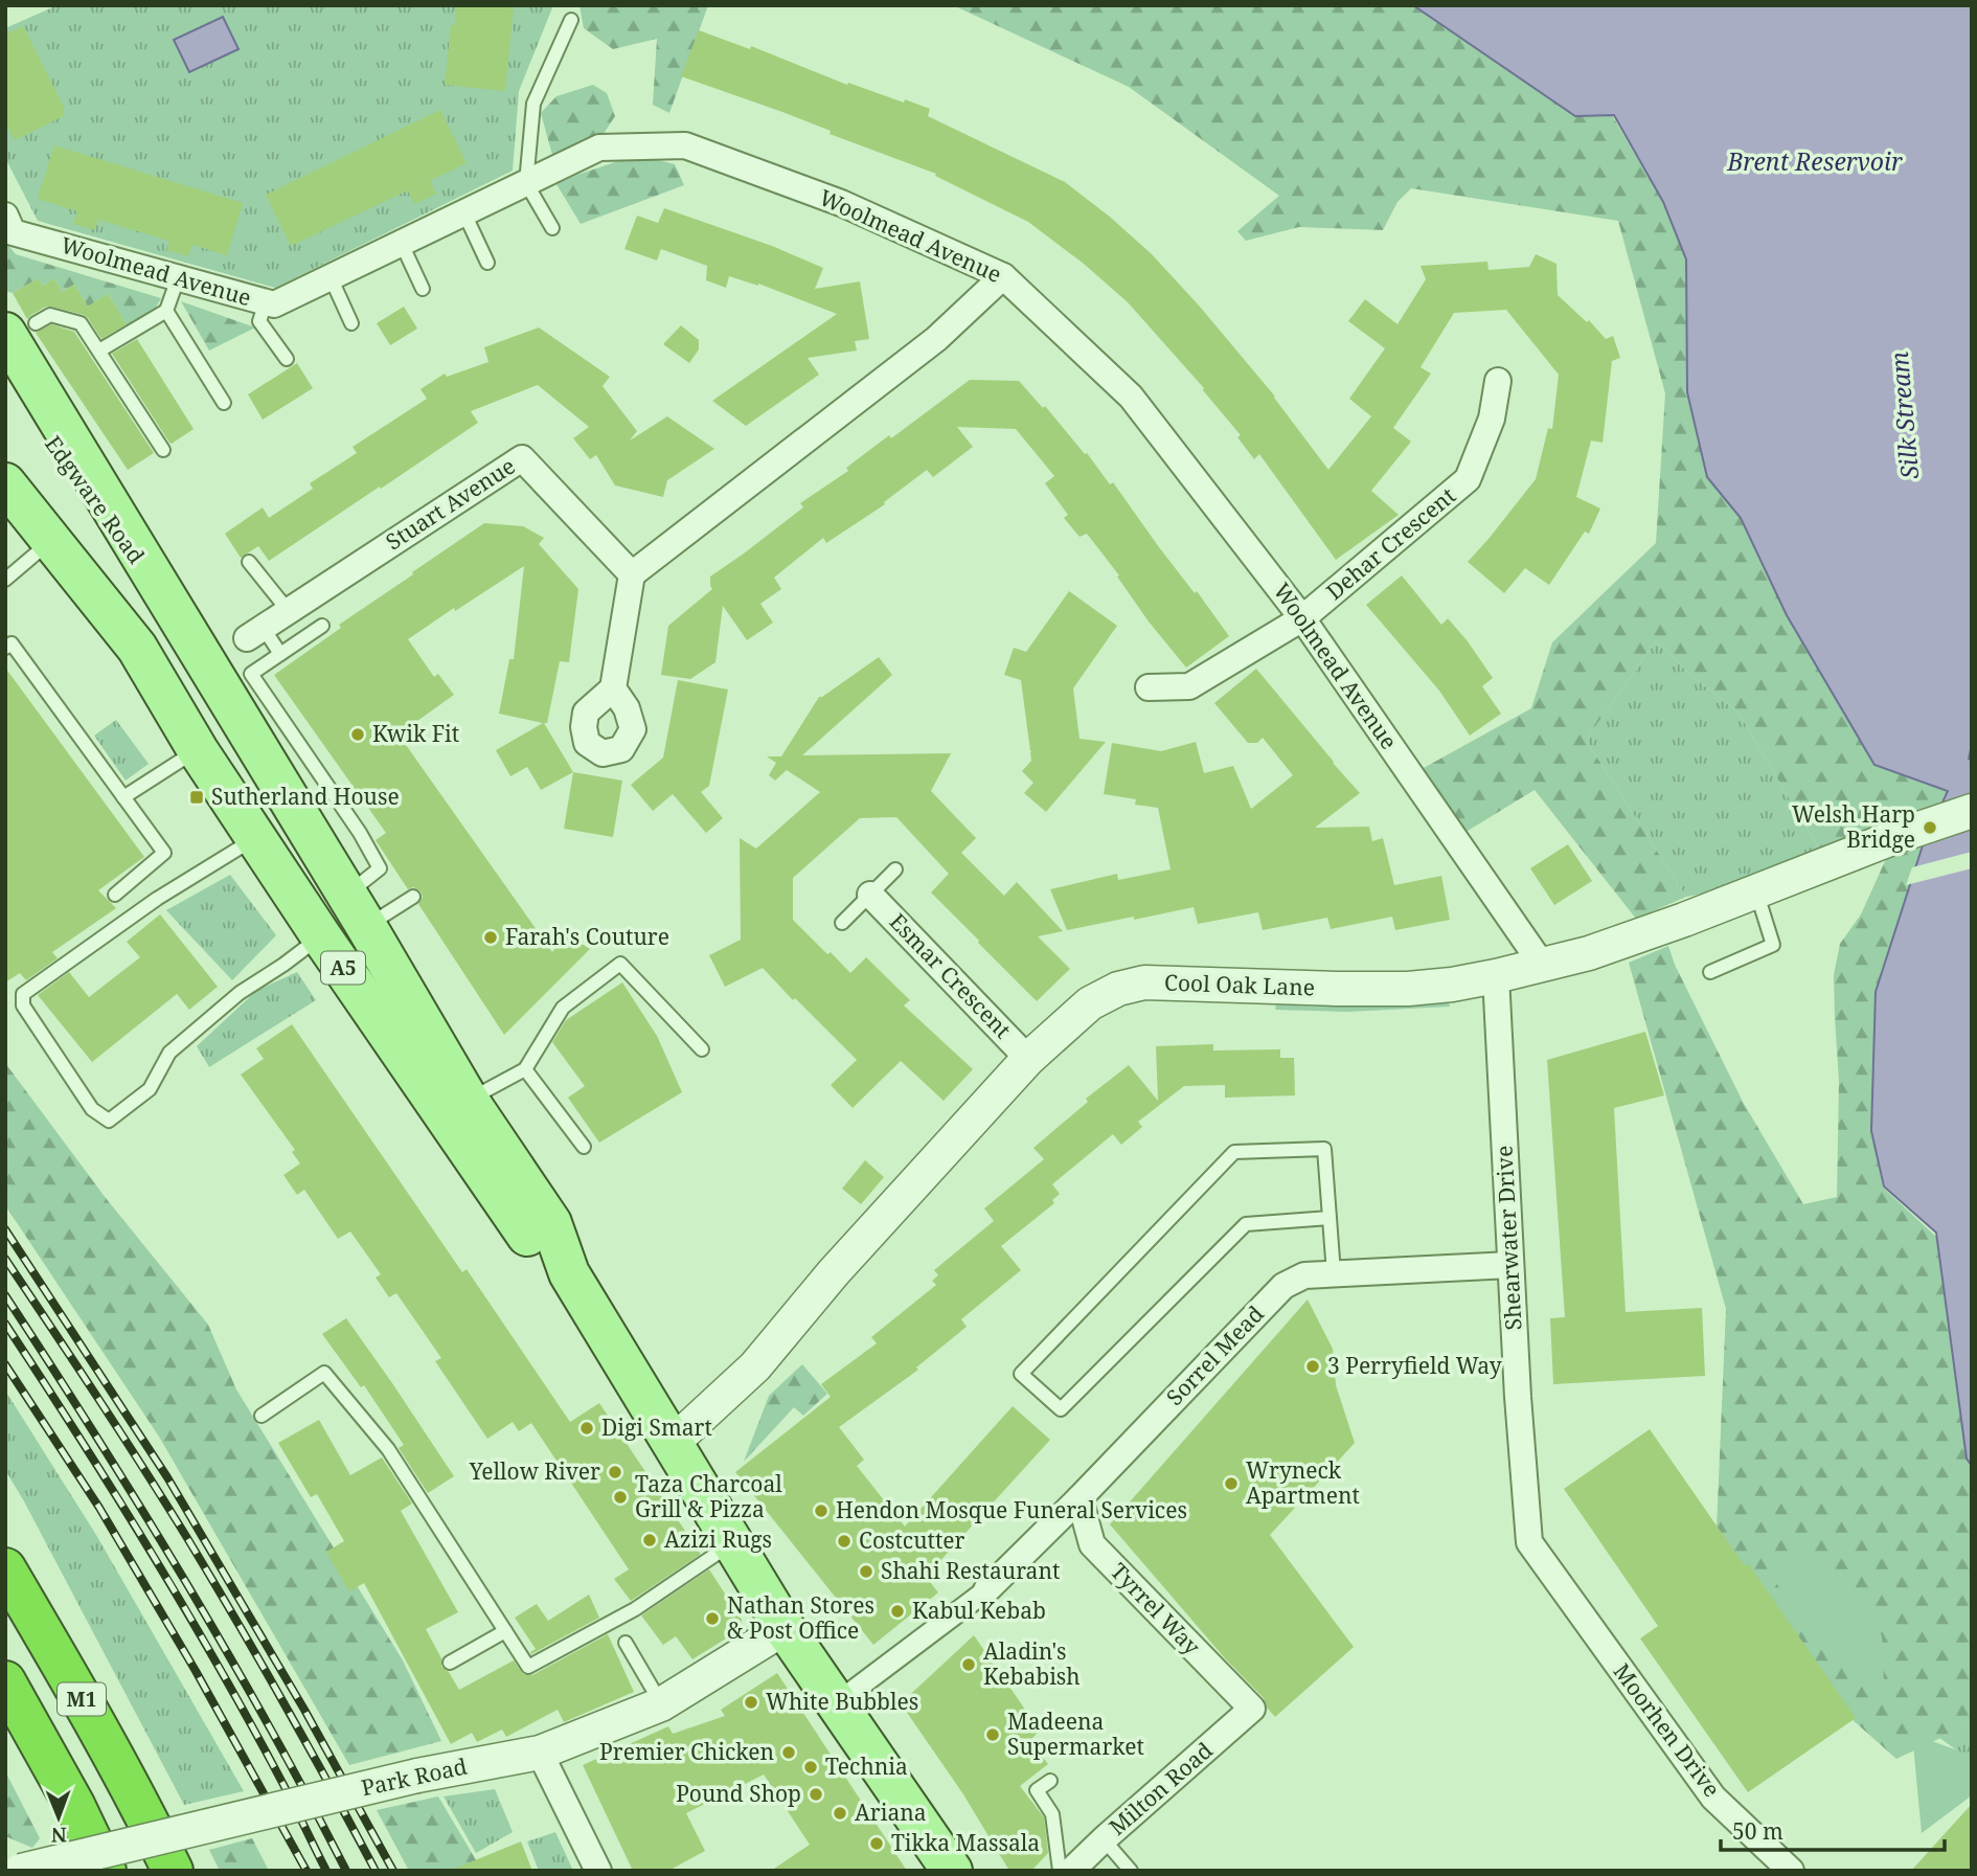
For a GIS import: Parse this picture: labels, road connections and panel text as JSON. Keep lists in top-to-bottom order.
{
  "streets": {
    "highway": ["M1"],
    "main road": ["Edgware Road", "A5"],
    "street": [
      "Woolmead Avenue",
      "Stuart Avenue",
      "Dehar Crescent",
      "Esmar Crescent",
      "Cool Oak Lane",
      "Shearwater Drive",
      "Sorrel Mead",
      "Tyrrel Way",
      "Moorhen Drive",
      "Park Road",
      "Milton Road"
    ]
  },
  "crossings": [
    ["Woolmead Avenue", "Dehar Crescent"],
    ["Woolmead Avenue", "Cool Oak Lane"],
    ["Edgware Road", "A5"],
    ["A5", "Cool Oak Lane"],
    ["A5", "Park Road"],
    ["Esmar Crescent", "Cool Oak Lane"],
    ["Cool Oak Lane", "Shearwater Drive"],
    ["Shearwater Drive", "Sorrel Mead"],
    ["Shearwater Drive", "Moorhen Drive"],
    ["Sorrel Mead", "Tyrrel Way"],
    ["Tyrrel Way", "Milton Road"]
  ],
  "water": ["Brent Reservoir", "Silk Stream"],
  "places": {
    "other": [
      "Kwik Fit",
      "Welsh Harp Bridge",
      "Farah's Couture",
      "3 Perryfield Way",
      "Digi Smart",
      "Yellow River",
      "Wryneck Apartment",
      "Taza Charcoal Grill & Pizza",
      "Hendon Mosque Funeral Services",
      "Azizi Rugs",
      "Costcutter",
      "Shahi Restaurant",
      "Kabul Kebab",
      "Nathan Stores & Post Office",
      "Aladin's Kebabish",
      "White Bubbles",
      "Madeena Supermarket",
      "Premier Chicken",
      "Technia",
      "Pound Shop",
      "Ariana",
      "Tikka Massala"
    ],
    "transit": ["Sutherland House"]
  },
  "scale_bar": "50 m",
  "north": "bottom"
}
